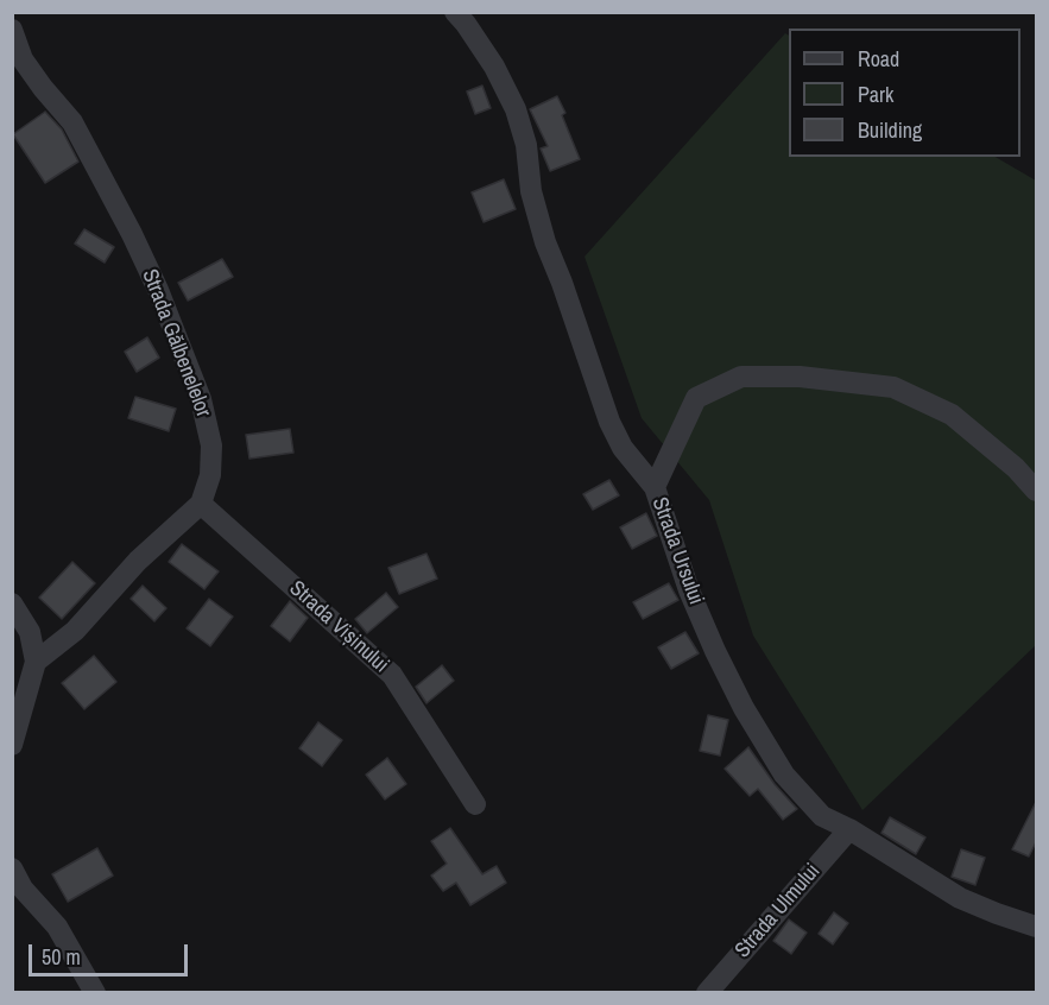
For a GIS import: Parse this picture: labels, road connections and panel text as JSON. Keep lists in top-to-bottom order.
{
  "streets": {
    "street": [
      "Strada Gălbenelelor",
      "Strada Ursului",
      "Strada Vișinului",
      "Strada Ulmului"
    ]
  },
  "crossings": [
    ["Strada Gălbenelelor", "Strada Vișinului"],
    ["Strada Ursului", "Strada Ulmului"]
  ],
  "legend": ["Road", "Park", "Building"],
  "scale_bar": "50 m"
}
